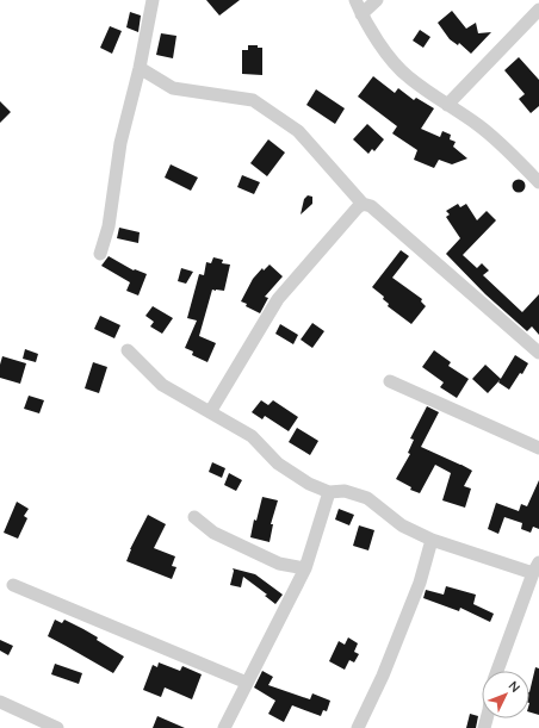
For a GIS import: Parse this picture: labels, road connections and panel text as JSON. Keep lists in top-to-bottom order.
{
  "north": "top right"
}
